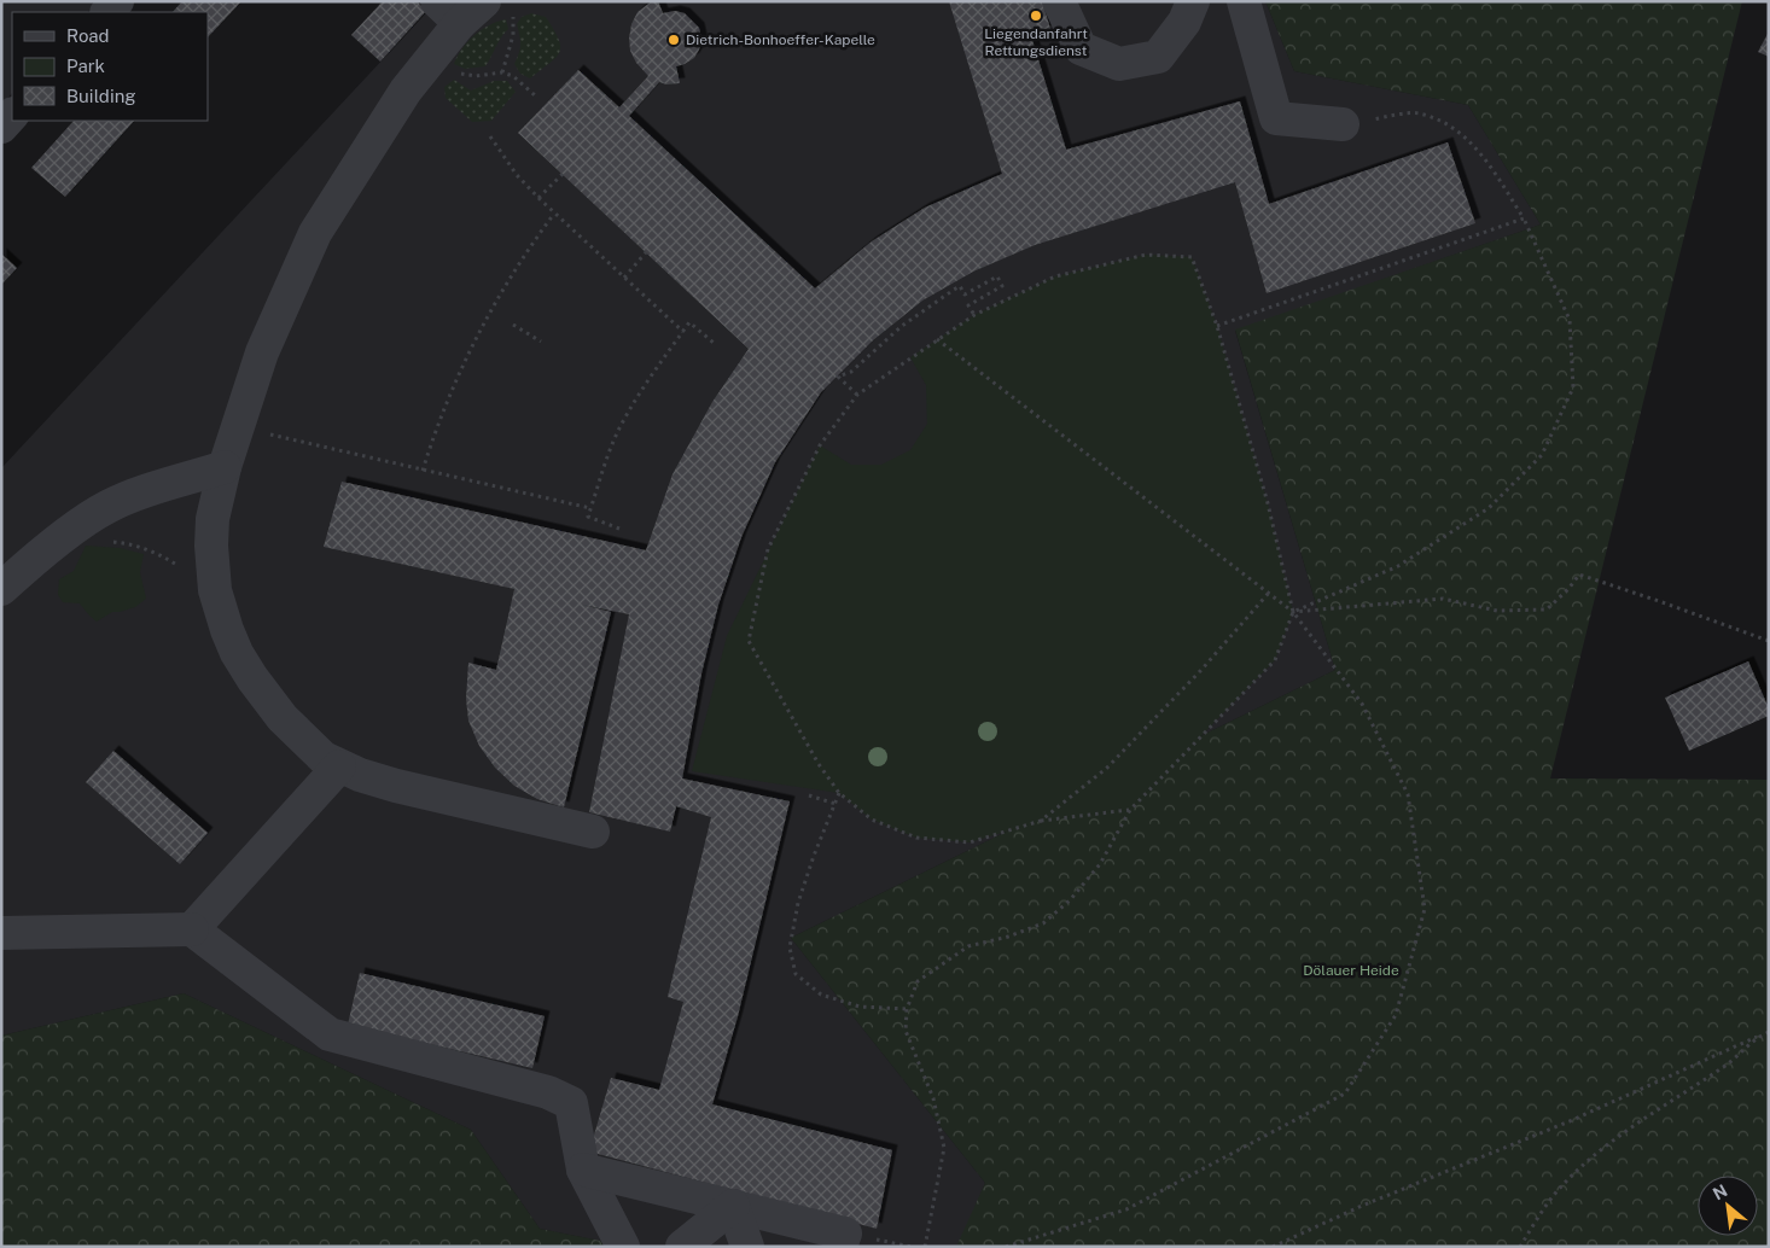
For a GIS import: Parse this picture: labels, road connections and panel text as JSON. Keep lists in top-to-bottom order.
{
  "parks": ["Dölauer Heide"],
  "places": ["Liegendanfahrt Rettungsdienst", "Dietrich-Bonhoeffer-Kapelle"],
  "legend": ["Road", "Park", "Building"],
  "north": "top left"
}
